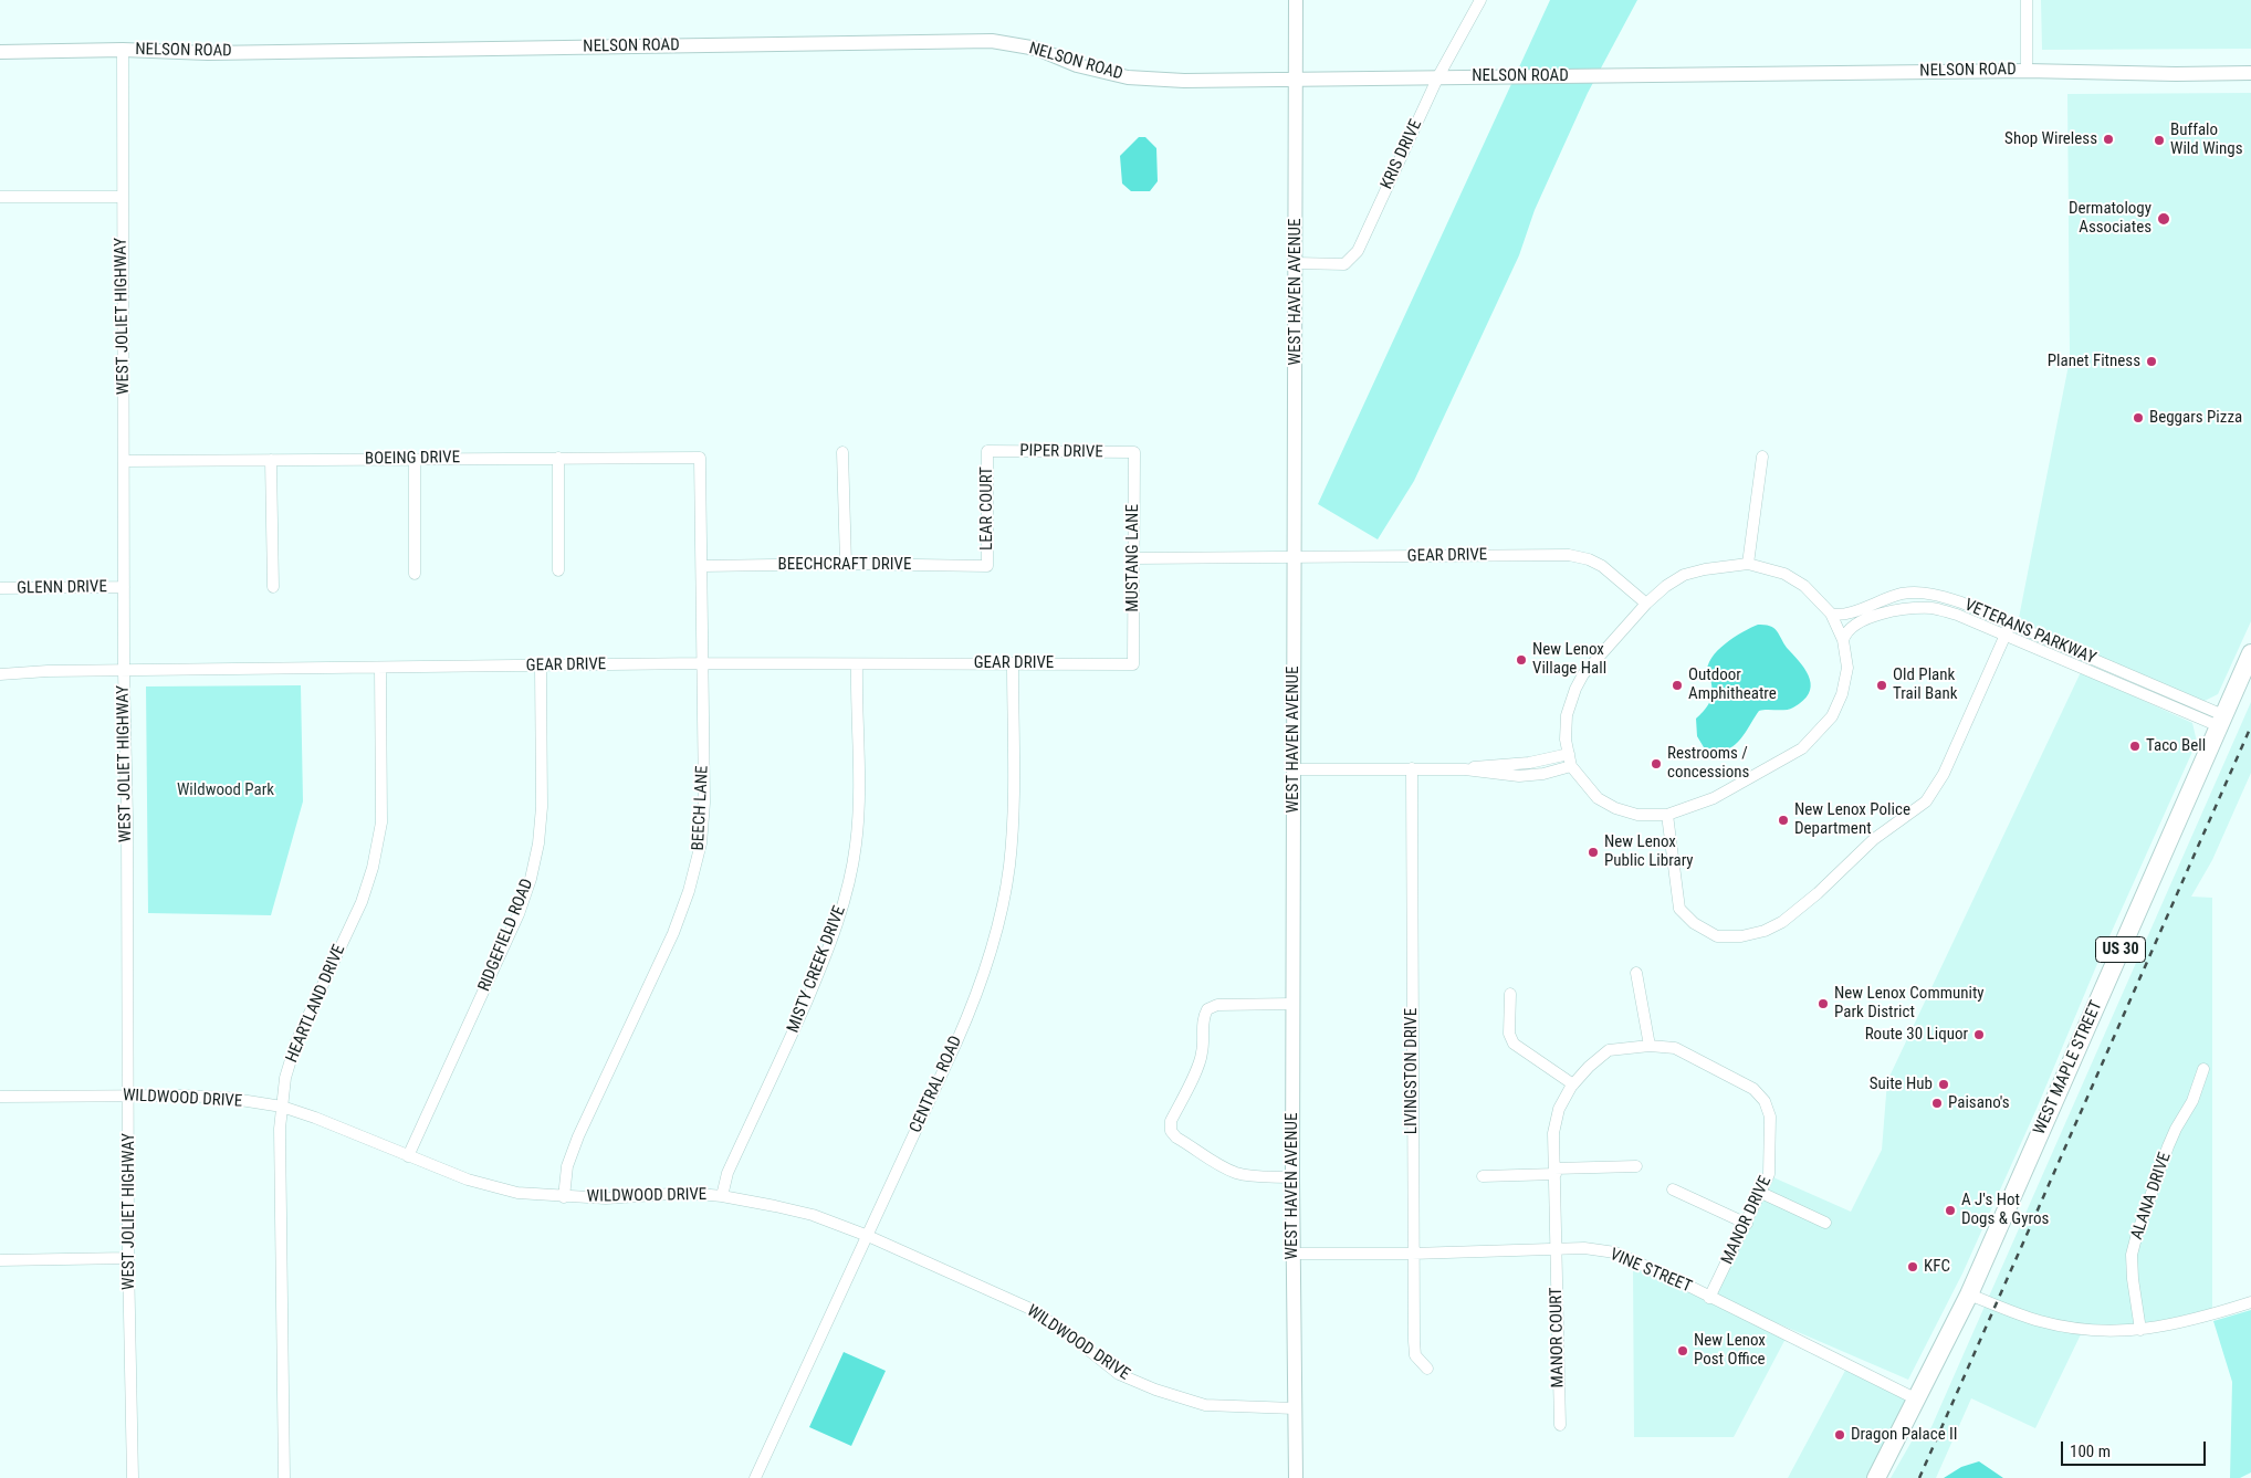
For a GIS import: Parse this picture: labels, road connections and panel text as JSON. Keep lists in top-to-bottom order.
{
  "streets": {
    "main road": ["US 30", "WEST MAPLE STREET"],
    "street": [
      "NELSON ROAD",
      "KRIS DRIVE",
      "WEST HAVEN AVENUE",
      "WEST JOLIET HIGHWAY",
      "PIPER DRIVE",
      "BOEING DRIVE",
      "LEAR COURT",
      "GEAR DRIVE",
      "MUSTANG LANE",
      "BEECHCRAFT DRIVE",
      "GLENN DRIVE",
      "VETERANS PARKWAY",
      "BEECH LANE",
      "RIDGEFIELD ROAD",
      "MISTY CREEK DRIVE",
      "HEARTLAND DRIVE",
      "LIVINGSTON DRIVE",
      "CENTRAL ROAD",
      "WILDWOOD DRIVE",
      "ALANA DRIVE",
      "MANOR DRIVE",
      "VINE STREET",
      "MANOR COURT"
    ]
  },
  "crossings": [
    ["NELSON ROAD", "KRIS DRIVE"],
    ["NELSON ROAD", "WEST HAVEN AVENUE"],
    ["NELSON ROAD", "WEST JOLIET HIGHWAY"],
    ["KRIS DRIVE", "WEST HAVEN AVENUE"],
    ["WEST HAVEN AVENUE", "GEAR DRIVE"],
    ["WEST HAVEN AVENUE", "WILDWOOD DRIVE"],
    ["WEST HAVEN AVENUE", "VINE STREET"],
    ["WEST JOLIET HIGHWAY", "BOEING DRIVE"],
    ["WEST JOLIET HIGHWAY", "GEAR DRIVE"],
    ["WEST JOLIET HIGHWAY", "GLENN DRIVE"],
    ["WEST JOLIET HIGHWAY", "WILDWOOD DRIVE"],
    ["PIPER DRIVE", "LEAR COURT"],
    ["PIPER DRIVE", "MUSTANG LANE"],
    ["BOEING DRIVE", "BEECH LANE"],
    ["LEAR COURT", "BEECHCRAFT DRIVE"],
    ["GEAR DRIVE", "MUSTANG LANE"],
    ["GEAR DRIVE", "BEECH LANE"],
    ["GEAR DRIVE", "RIDGEFIELD ROAD"],
    ["GEAR DRIVE", "MISTY CREEK DRIVE"],
    ["GEAR DRIVE", "HEARTLAND DRIVE"],
    ["GEAR DRIVE", "CENTRAL ROAD"],
    ["BEECHCRAFT DRIVE", "BEECH LANE"],
    ["VETERANS PARKWAY", "WEST MAPLE STREET"],
    ["BEECH LANE", "WILDWOOD DRIVE"],
    ["RIDGEFIELD ROAD", "WILDWOOD DRIVE"],
    ["MISTY CREEK DRIVE", "WILDWOOD DRIVE"],
    ["HEARTLAND DRIVE", "WILDWOOD DRIVE"],
    ["WEST MAPLE STREET", "VINE STREET"],
    ["LIVINGSTON DRIVE", "VINE STREET"],
    ["CENTRAL ROAD", "WILDWOOD DRIVE"],
    ["MANOR DRIVE", "VINE STREET"],
    ["MANOR DRIVE", "MANOR COURT"],
    ["VINE STREET", "MANOR COURT"]
  ],
  "parks": ["Wildwood Park"],
  "places": [
    "Shop Wireless",
    "Buffalo Wild Wings",
    "Dermatology Associates",
    "Planet Fitness",
    "Beggars Pizza",
    "New Lenox Village Hall",
    "Outdoor Amphitheatre",
    "Old Plank Trail Bank",
    "Taco Bell",
    "Restrooms / concessions",
    "New Lenox Police Department",
    "New Lenox Public Library",
    "New Lenox Community Park District",
    "Route 30 Liquor",
    "Suite Hub",
    "Paisano's",
    "A J's Hot Dogs & Gyros",
    "KFC",
    "New Lenox Post Office",
    "Dragon Palace II"
  ],
  "scale_bar": "100 m"
}
